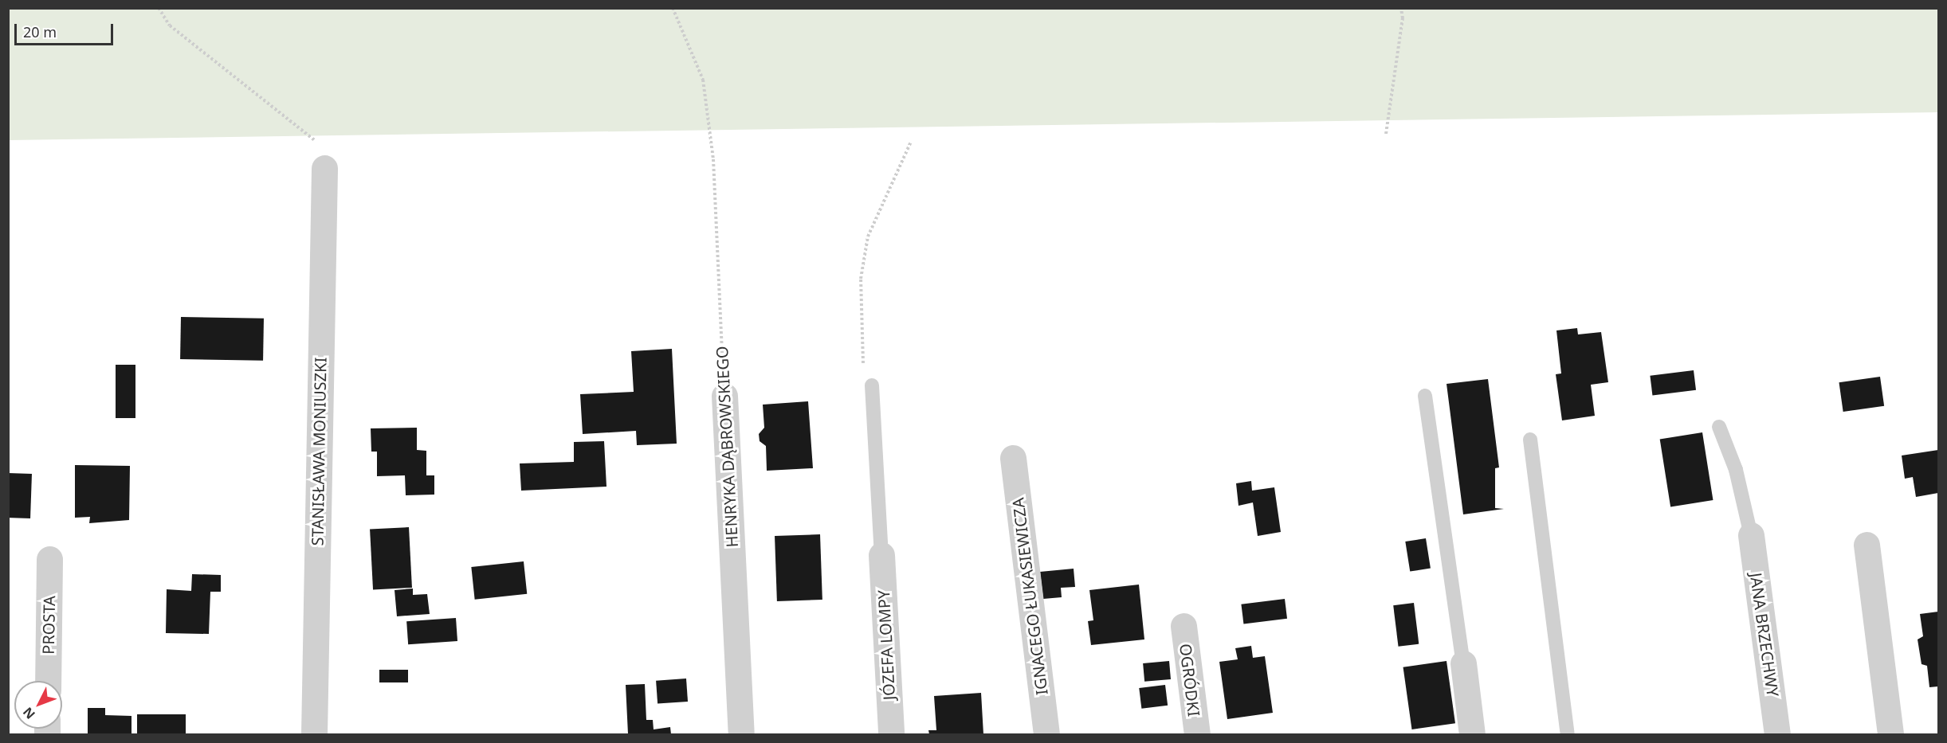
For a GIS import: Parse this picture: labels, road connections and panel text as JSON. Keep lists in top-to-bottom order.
{
  "streets": {
    "street": [
      "HENRYKA DĄBROWSKIEGO",
      "STANISŁAWA MONIUSZKI",
      "IGNACEGO ŁUKASIEWICZA",
      "PROSTA",
      "JANA BRZECHWY",
      "JÓZEFA LOMPY",
      "OGRÓDKI"
    ]
  },
  "scale_bar": "20 m",
  "north": "bottom left"
}
